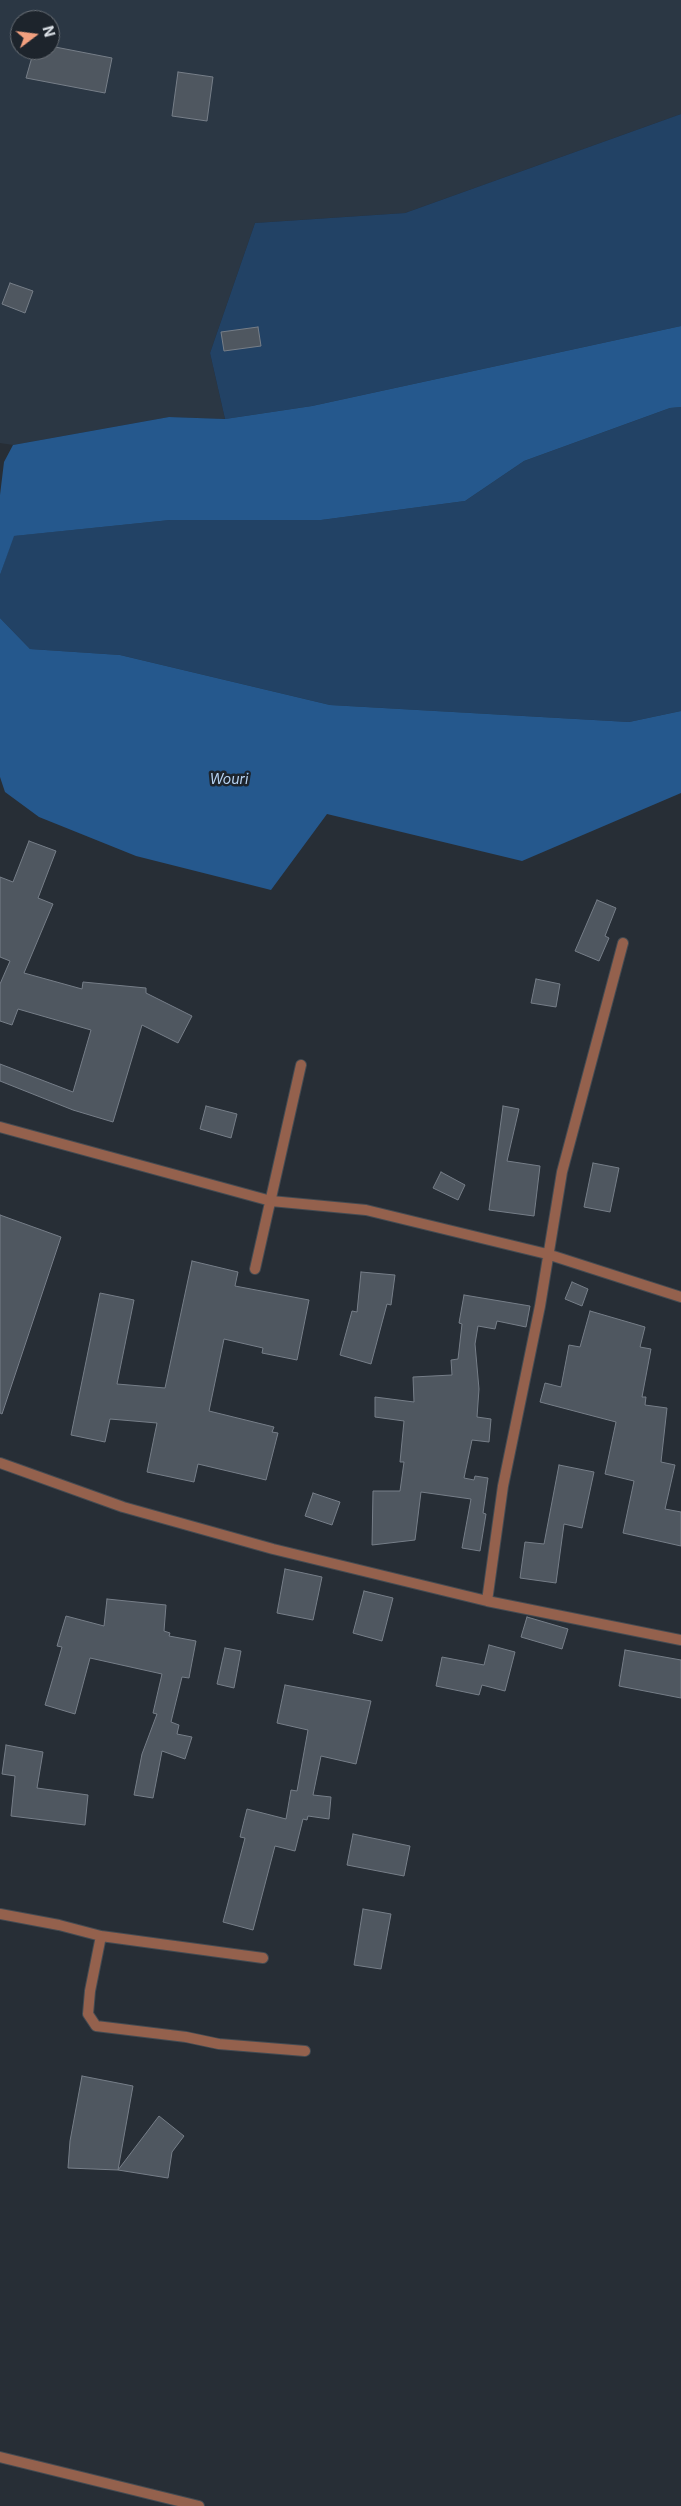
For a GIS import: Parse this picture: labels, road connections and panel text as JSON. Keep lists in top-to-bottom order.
{
  "water": ["Wouri"],
  "north": "right"
}
